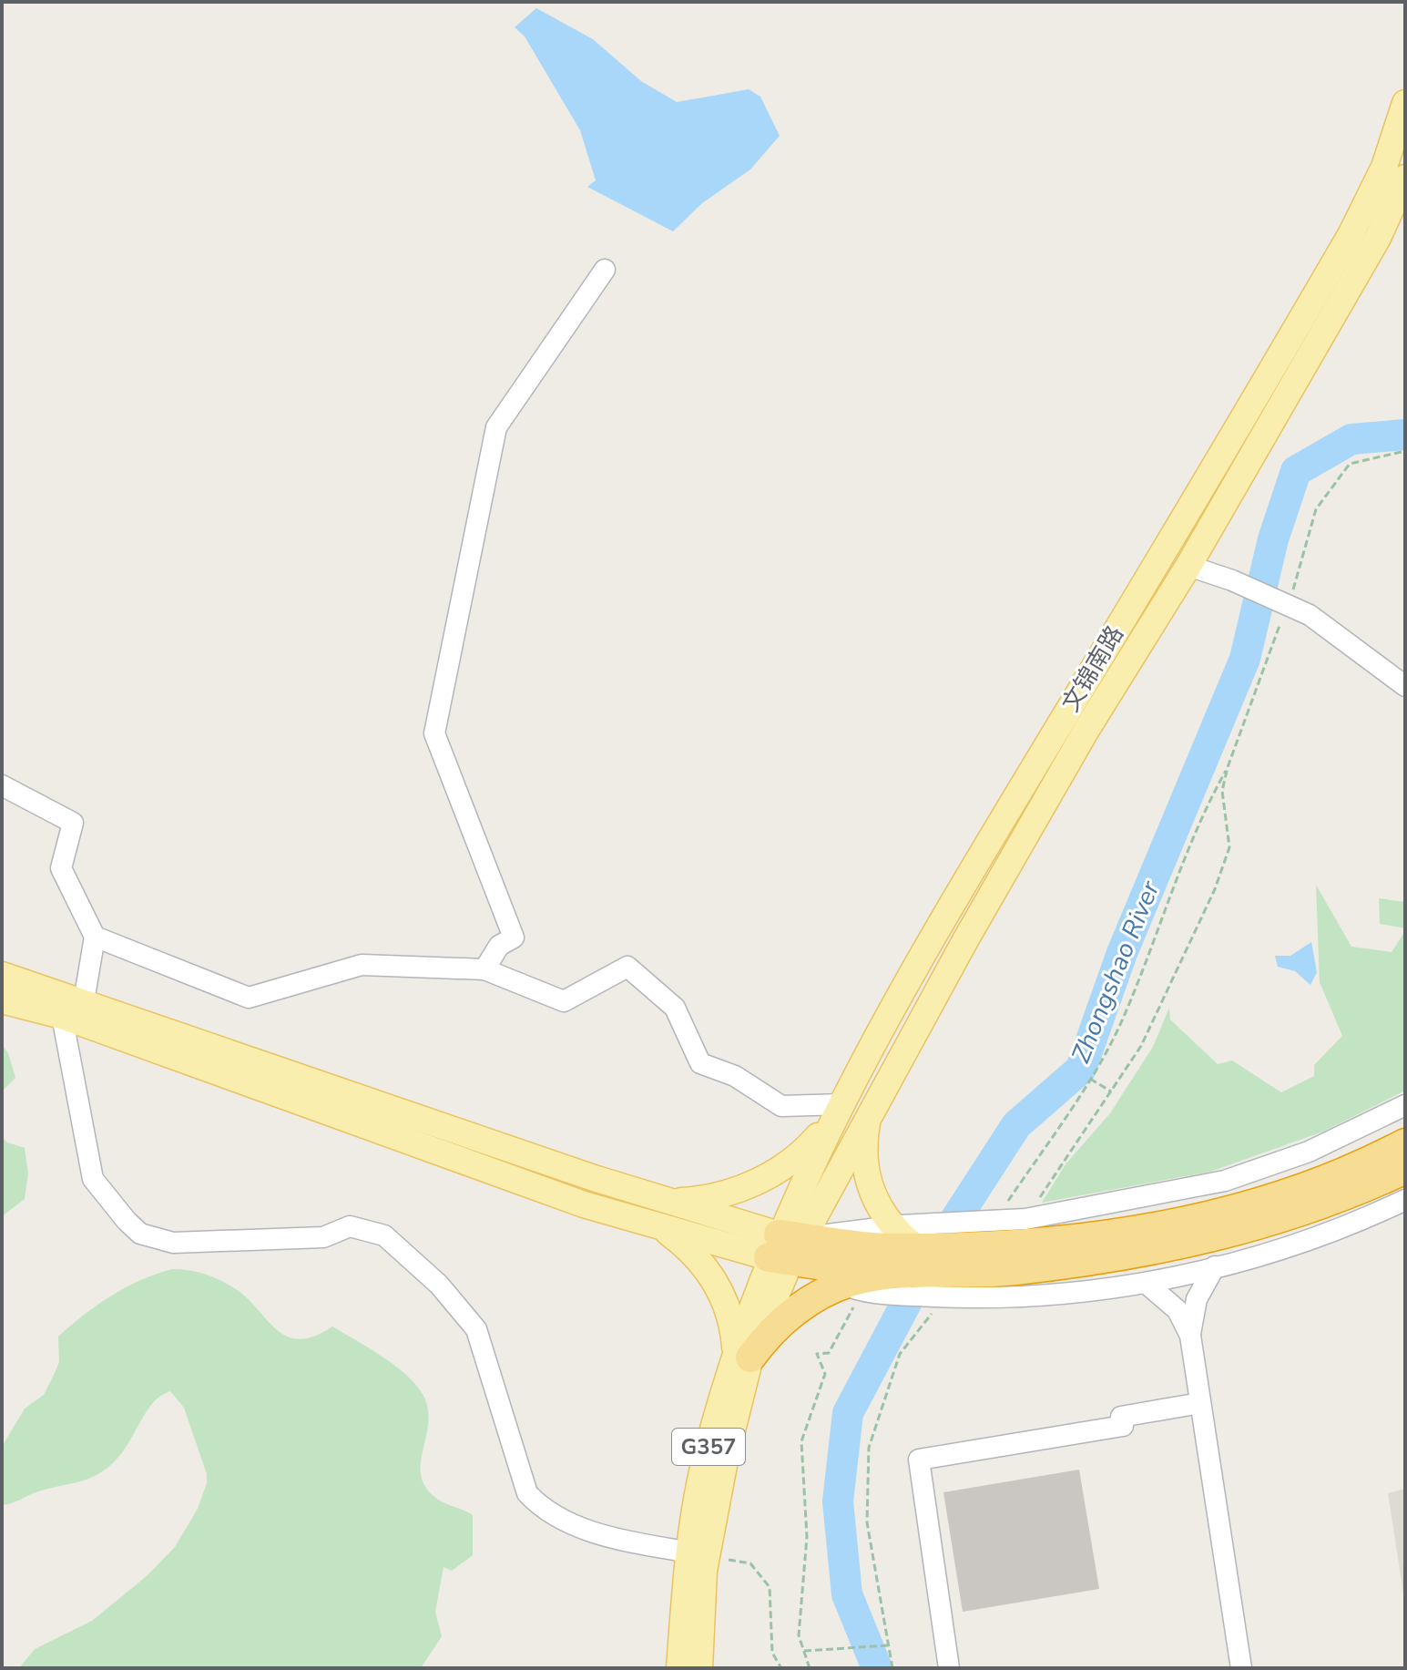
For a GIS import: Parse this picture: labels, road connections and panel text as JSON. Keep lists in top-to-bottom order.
{
  "streets": {
    "main road": ["文锦南路", "G357"]
  },
  "crossings": [
    ["文锦南路", "G357"]
  ],
  "water": ["Zhongshao River"]
}
